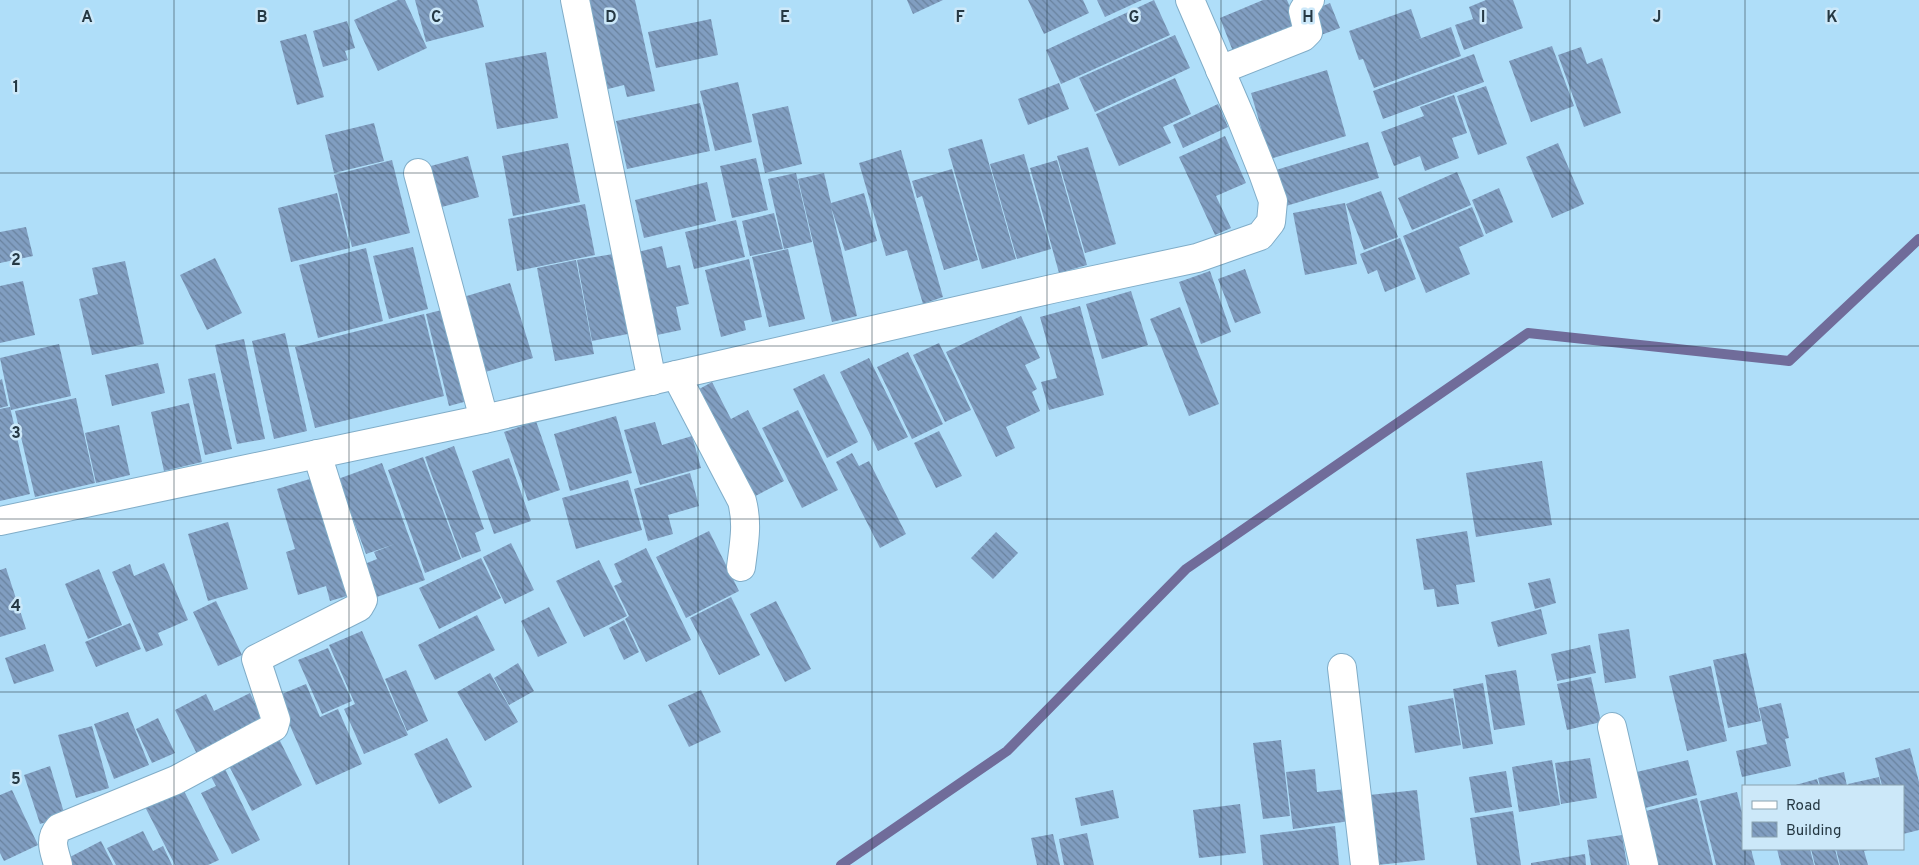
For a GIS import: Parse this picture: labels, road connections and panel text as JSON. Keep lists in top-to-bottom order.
{
  "legend": ["Road", "Building"],
  "grid": {
    "columns": [
      "A",
      "B",
      "C",
      "D",
      "E",
      "F",
      "G",
      "H",
      "I",
      "J",
      "K"
    ],
    "rows": [
      "1",
      "2",
      "3",
      "4",
      "5"
    ]
  }
}
